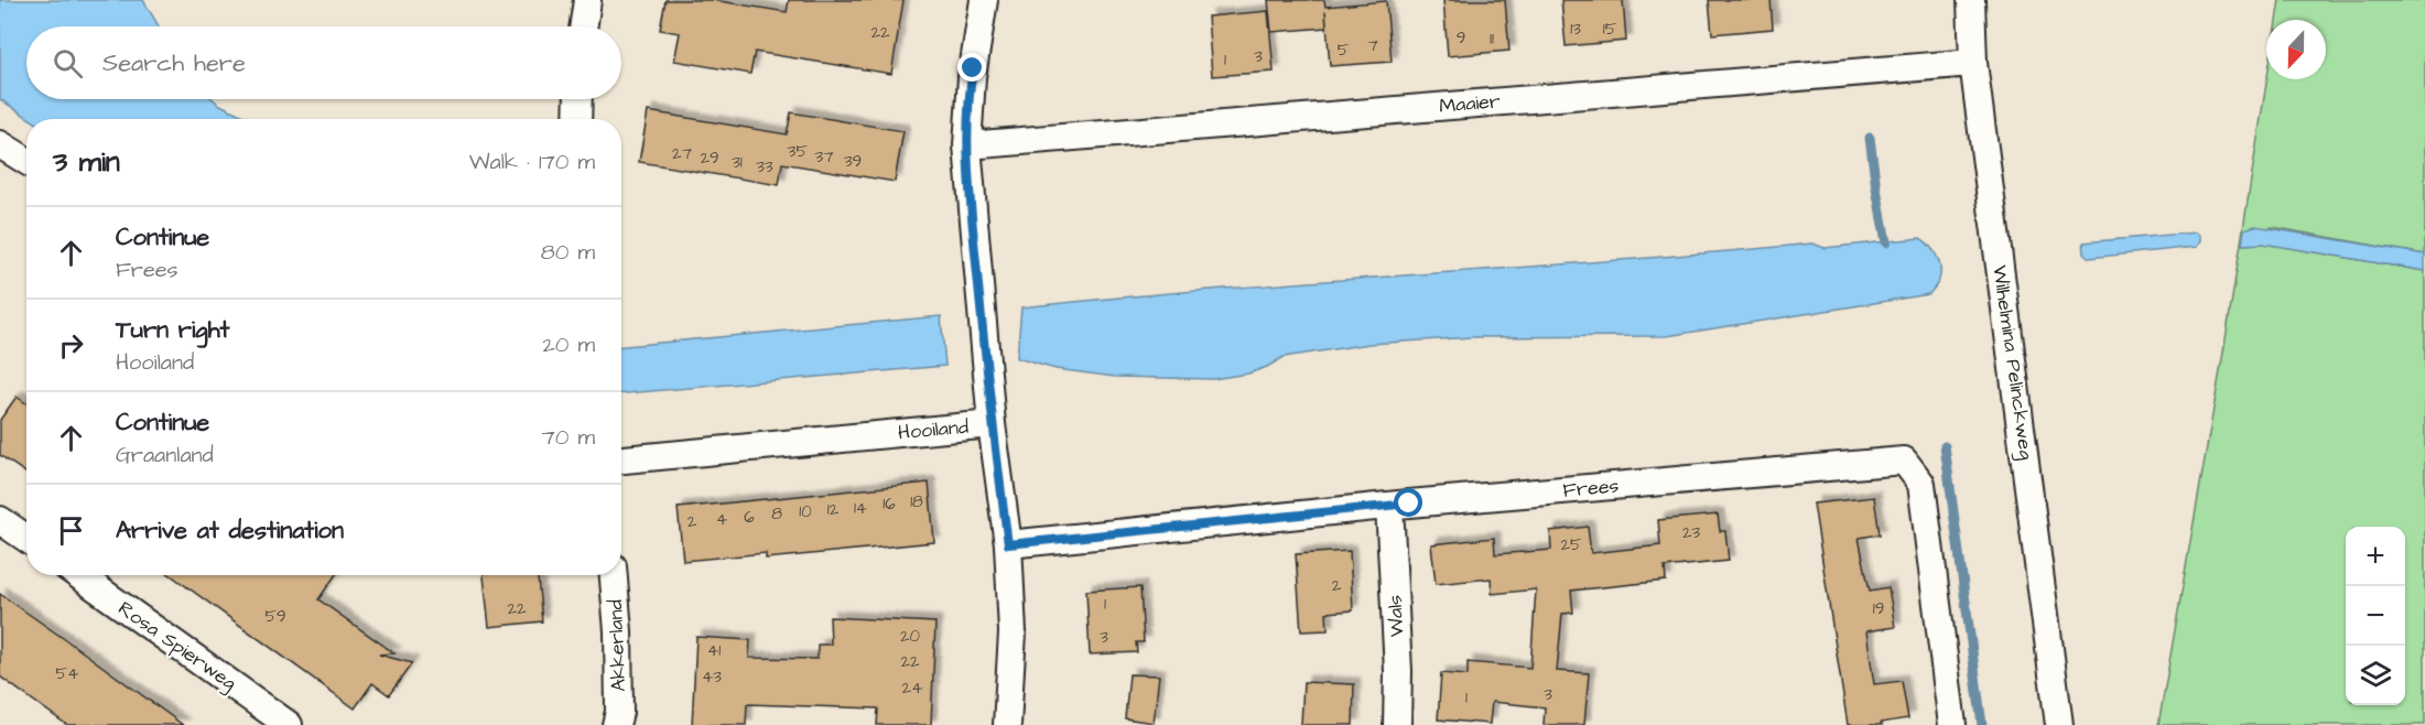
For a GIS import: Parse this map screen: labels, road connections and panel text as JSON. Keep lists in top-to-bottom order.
{
  "streets": {
    "street": [
      "Maaier",
      "Wilhelmina Pelinckweg",
      "Hooiland",
      "Frees",
      "Wals",
      "Rosa Spierweg",
      "Akkerland"
    ]
  },
  "crossings": [
    ["Maaier", "Wilhelmina Pelinckweg"],
    ["Hooiland", "Frees"],
    ["Frees", "Wals"]
  ],
  "house_numbers": [
    "13",
    "15",
    "22",
    "9",
    "11",
    "7",
    "5",
    "3",
    "1",
    "35",
    "27",
    "37",
    "29",
    "39",
    "31",
    "33",
    "18",
    "16",
    "14",
    "12",
    "10",
    "8",
    "6",
    "4",
    "2",
    "23",
    "25",
    "2",
    "1",
    "22",
    "19",
    "59",
    "20",
    "3",
    "41",
    "22",
    "54",
    "43",
    "24",
    "3",
    "1"
  ],
  "north": "bottom",
  "page": {
    "search": "Search here",
    "heading": ["3 min", "Walk · 170 m"],
    "list": [
      ["Continue", "Frees", "80 m"],
      ["Turn right", "Hooiland", "20 m"],
      ["Continue", "Graanland", "70 m"],
      "Arrive at destination"
    ],
    "map_buttons": ["+", "−"]
  }
}
